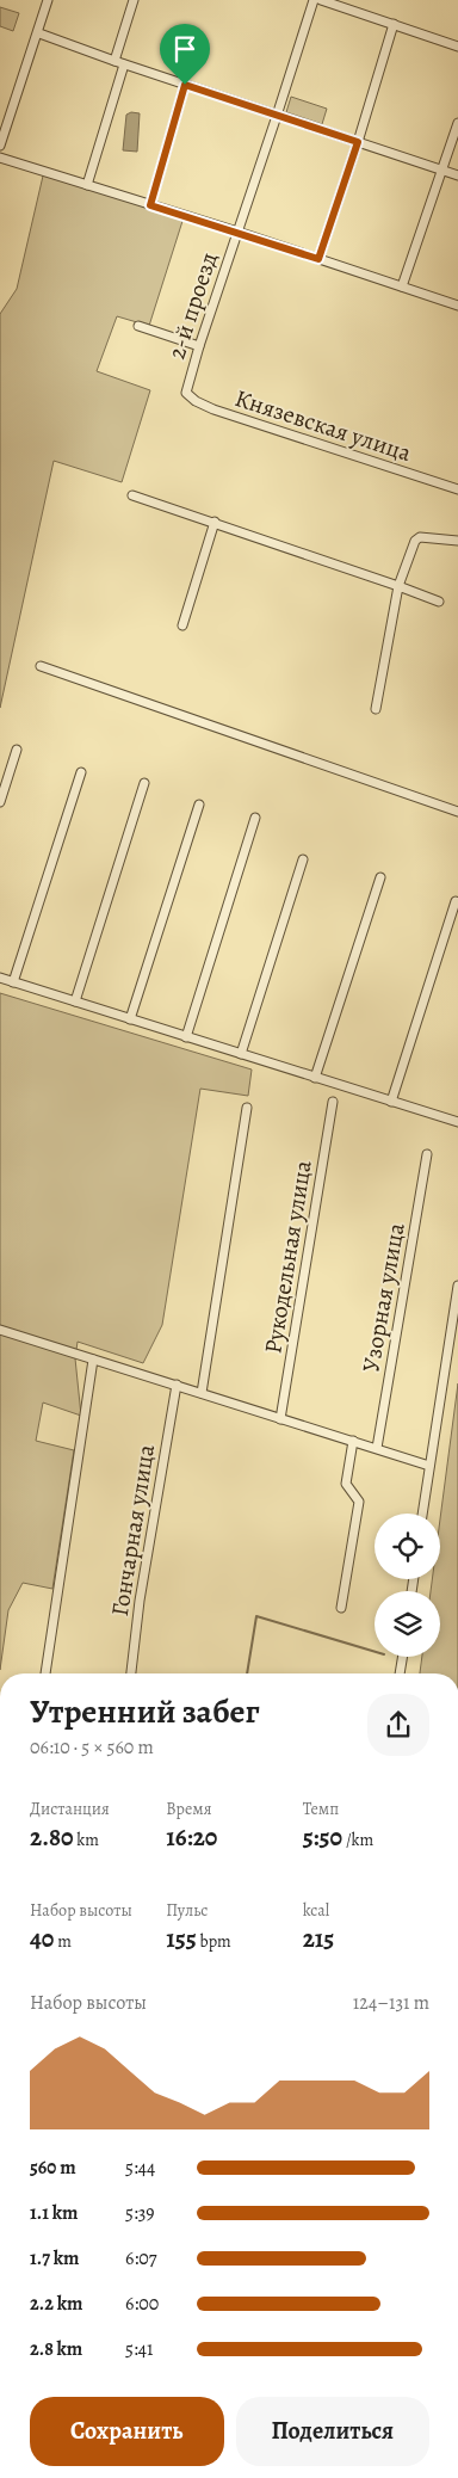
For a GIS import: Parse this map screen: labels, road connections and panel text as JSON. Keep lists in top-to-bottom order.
{
  "streets": {
    "street": [
      "2-й проезд",
      "Князевская улица",
      "Рукодельная улица",
      "Узорная улица",
      "Гончарная улица"
    ]
  },
  "crossings": [
    ["2-й проезд", "Князевская улица"]
  ],
  "page": {
    "heading": ["Утренний забег", "06:10 · 5 × 560 m"],
    "stats": [
      ["Дистанция", "2.80 km"],
      ["Время", "16:20"],
      ["Темп", "5:50 /km"],
      ["Набор высоты", "40 m"],
      ["Пульс", "155 bpm"],
      ["kcal", "215"]
    ],
    "chart": ["Набор высоты", "124–131 m"],
    "list": [
      {
        "name": "560 m",
        "note": "5:44"
      },
      {
        "name": "1.1 km",
        "note": "5:39"
      },
      {
        "name": "1.7 km",
        "note": "6:07"
      },
      {
        "name": "2.2 km",
        "note": "6:00"
      },
      {
        "name": "2.8 km",
        "note": "5:41"
      }
    ],
    "buttons": ["Сохранить", "Поделиться"]
  }
}
